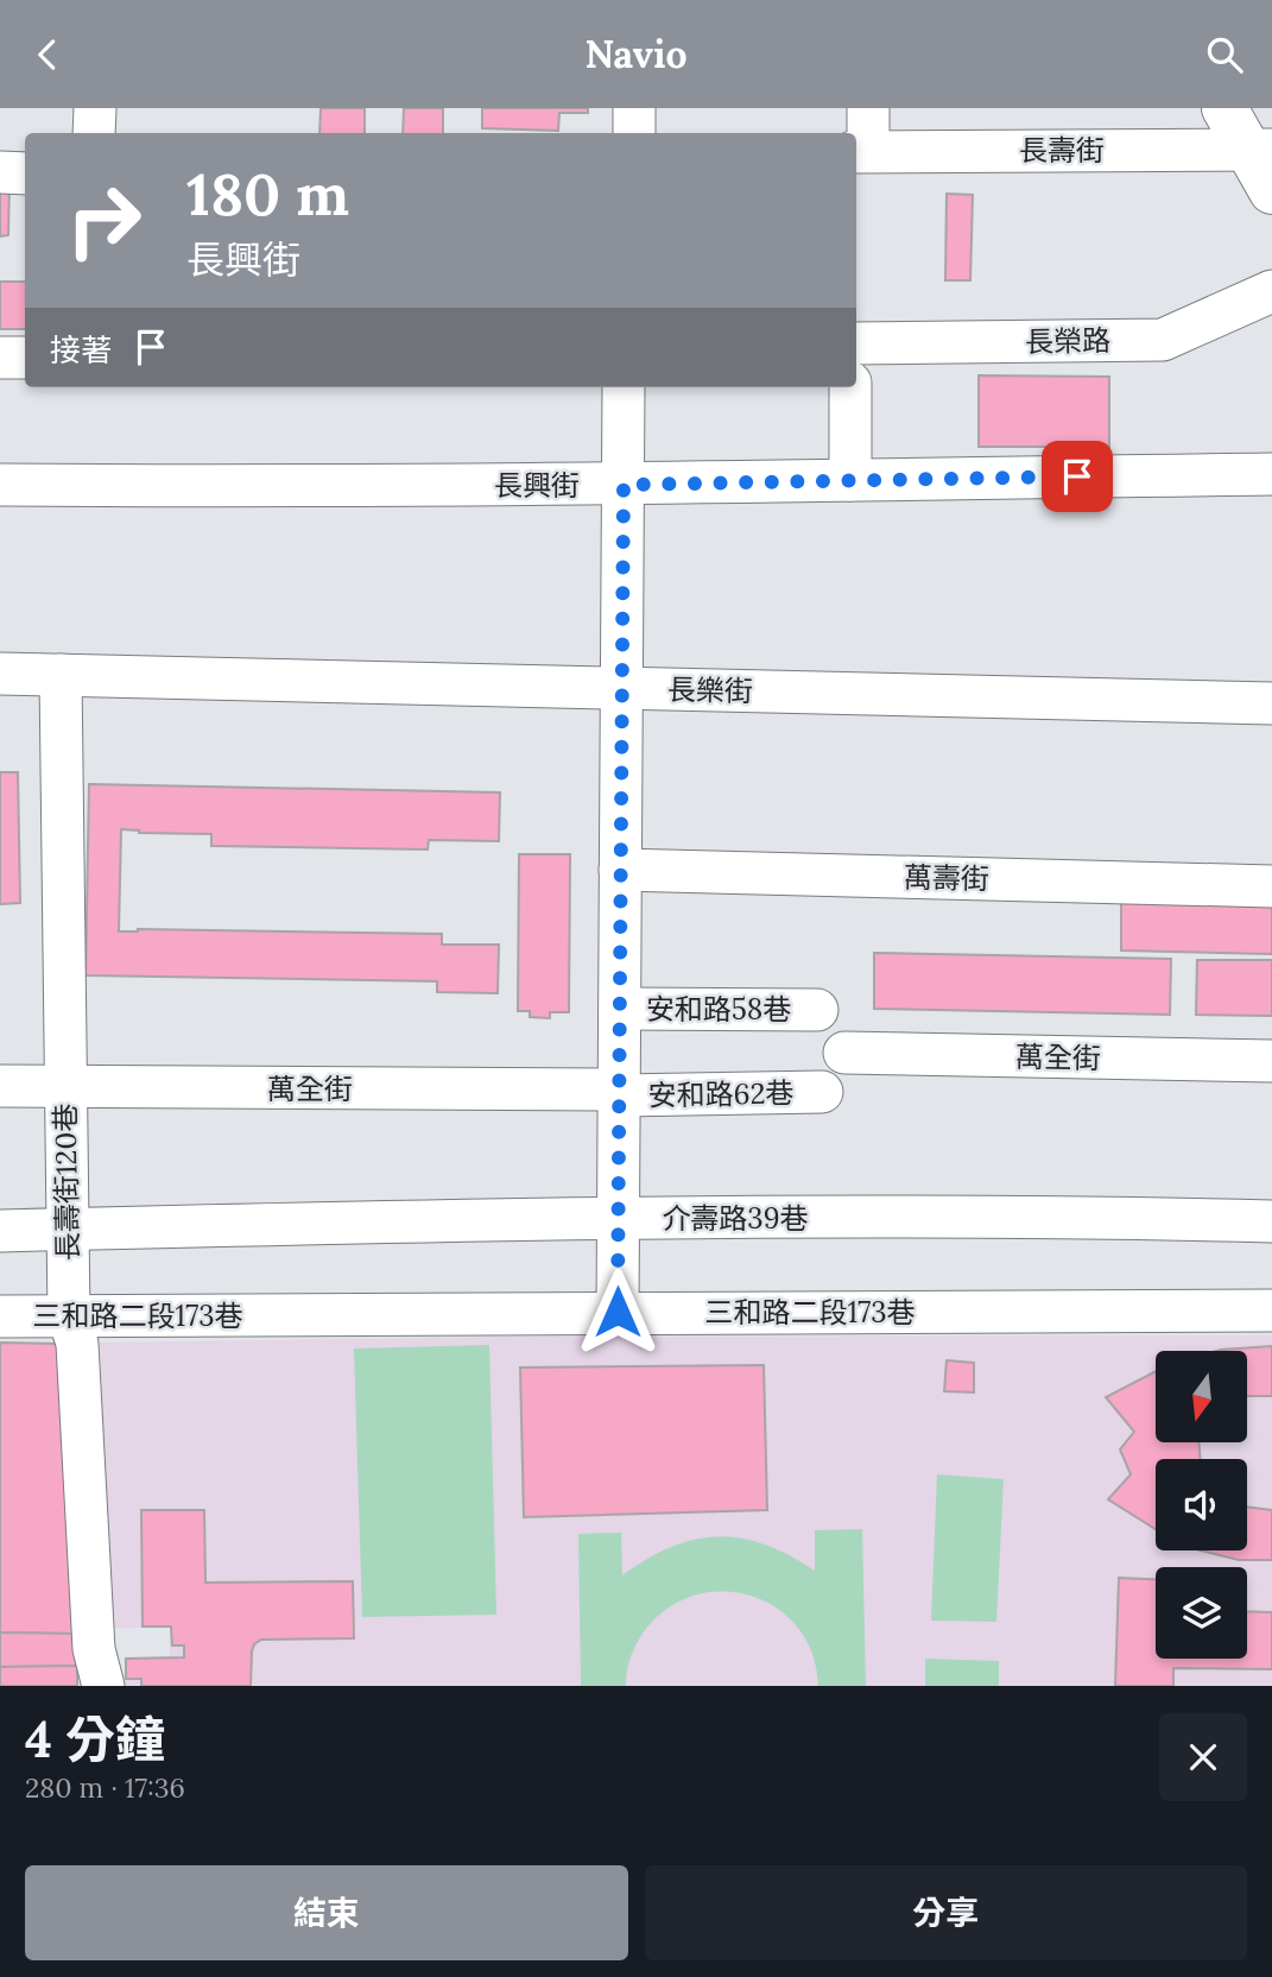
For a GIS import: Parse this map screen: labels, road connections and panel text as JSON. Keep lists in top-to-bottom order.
{
  "streets": {
    "street": [
      "長壽街",
      "長榮路",
      "長興街",
      "長樂街",
      "萬壽街",
      "安和路58巷",
      "萬全街",
      "安和路62巷",
      "長壽街120巷",
      "介壽路39巷",
      "三和路二段173巷"
    ]
  },
  "crossings": [
    ["長樂街", "長壽街120巷"],
    ["萬全街", "安和路62巷"],
    ["萬全街", "長壽街120巷"],
    ["長壽街120巷", "介壽路39巷"],
    ["長壽街120巷", "三和路二段173巷"]
  ],
  "north": "bottom",
  "page": {
    "header": "Navio",
    "turn": ["180 m", "長興街"],
    "then": "接著",
    "heading": ["4 分鐘", "280 m · 17:36"],
    "buttons": ["結束", "分享"]
  }
}
